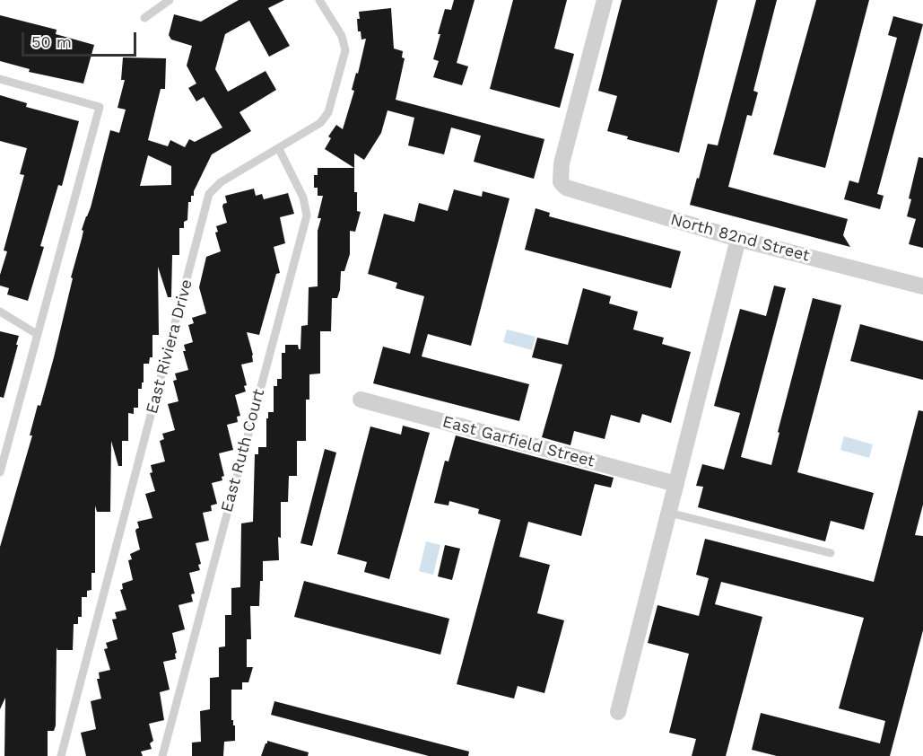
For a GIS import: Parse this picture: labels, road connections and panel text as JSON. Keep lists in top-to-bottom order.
{
  "streets": {
    "street": ["North 82nd Street", "East Garfield Street"],
    "lane": ["East Riviera Drive", "East Ruth Court"]
  },
  "crossings": [
    ["East Riviera Drive", "East Ruth Court"]
  ],
  "scale_bar": "50 m"
}
